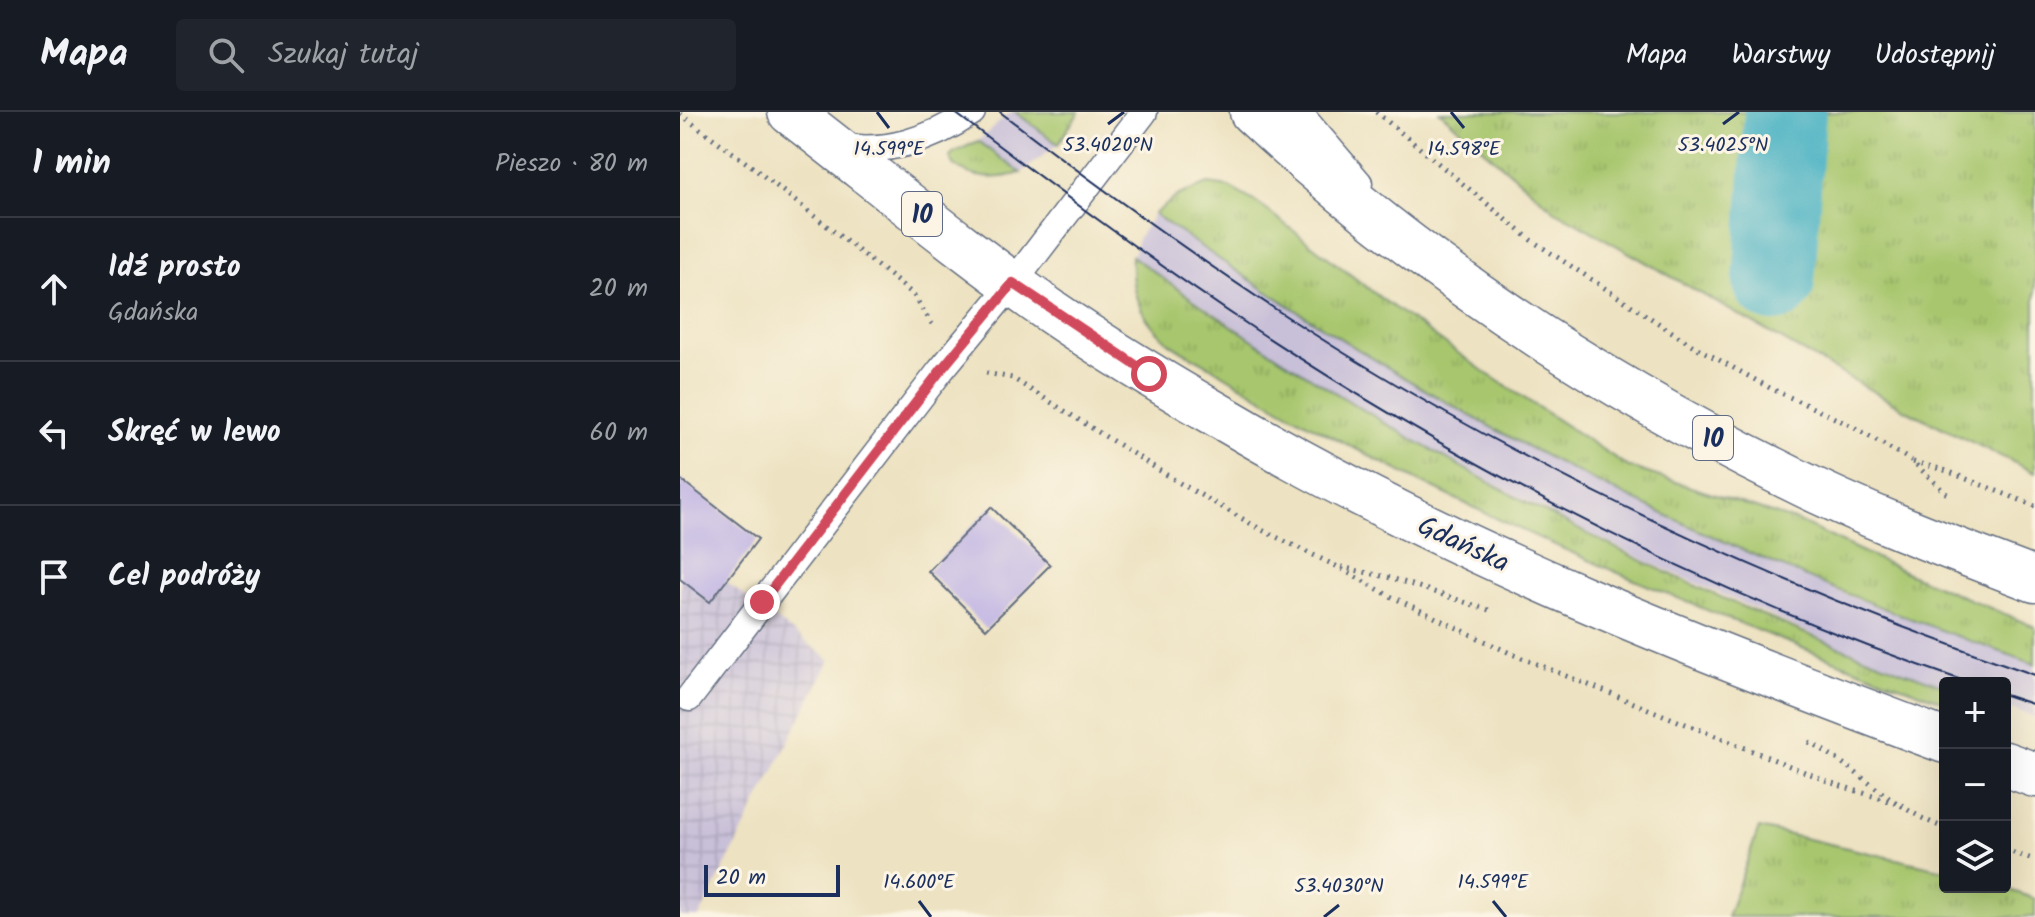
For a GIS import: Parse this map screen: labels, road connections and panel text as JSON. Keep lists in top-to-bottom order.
{
  "streets": {
    "main road": ["10", "Gdańska"]
  },
  "scale_bar": "20 m",
  "page": {
    "header": "Mapa",
    "search": "Szukaj tutaj",
    "nav": ["Mapa", "Warstwy", "Udostępnij"],
    "heading": ["1 min", "Pieszo · 80 m"],
    "list": [
      ["Idź prosto", "Gdańska", "20 m"],
      ["Skręć w lewo", "60 m"],
      "Cel podróży"
    ],
    "map_buttons": ["+", "−"],
    "scale": "20 m"
  },
  "coordinates": [
    "53.4020°N",
    "53.4025°N",
    "14.598°E",
    "14.599°E",
    "14.600°E",
    "53.4030°N"
  ]
}
